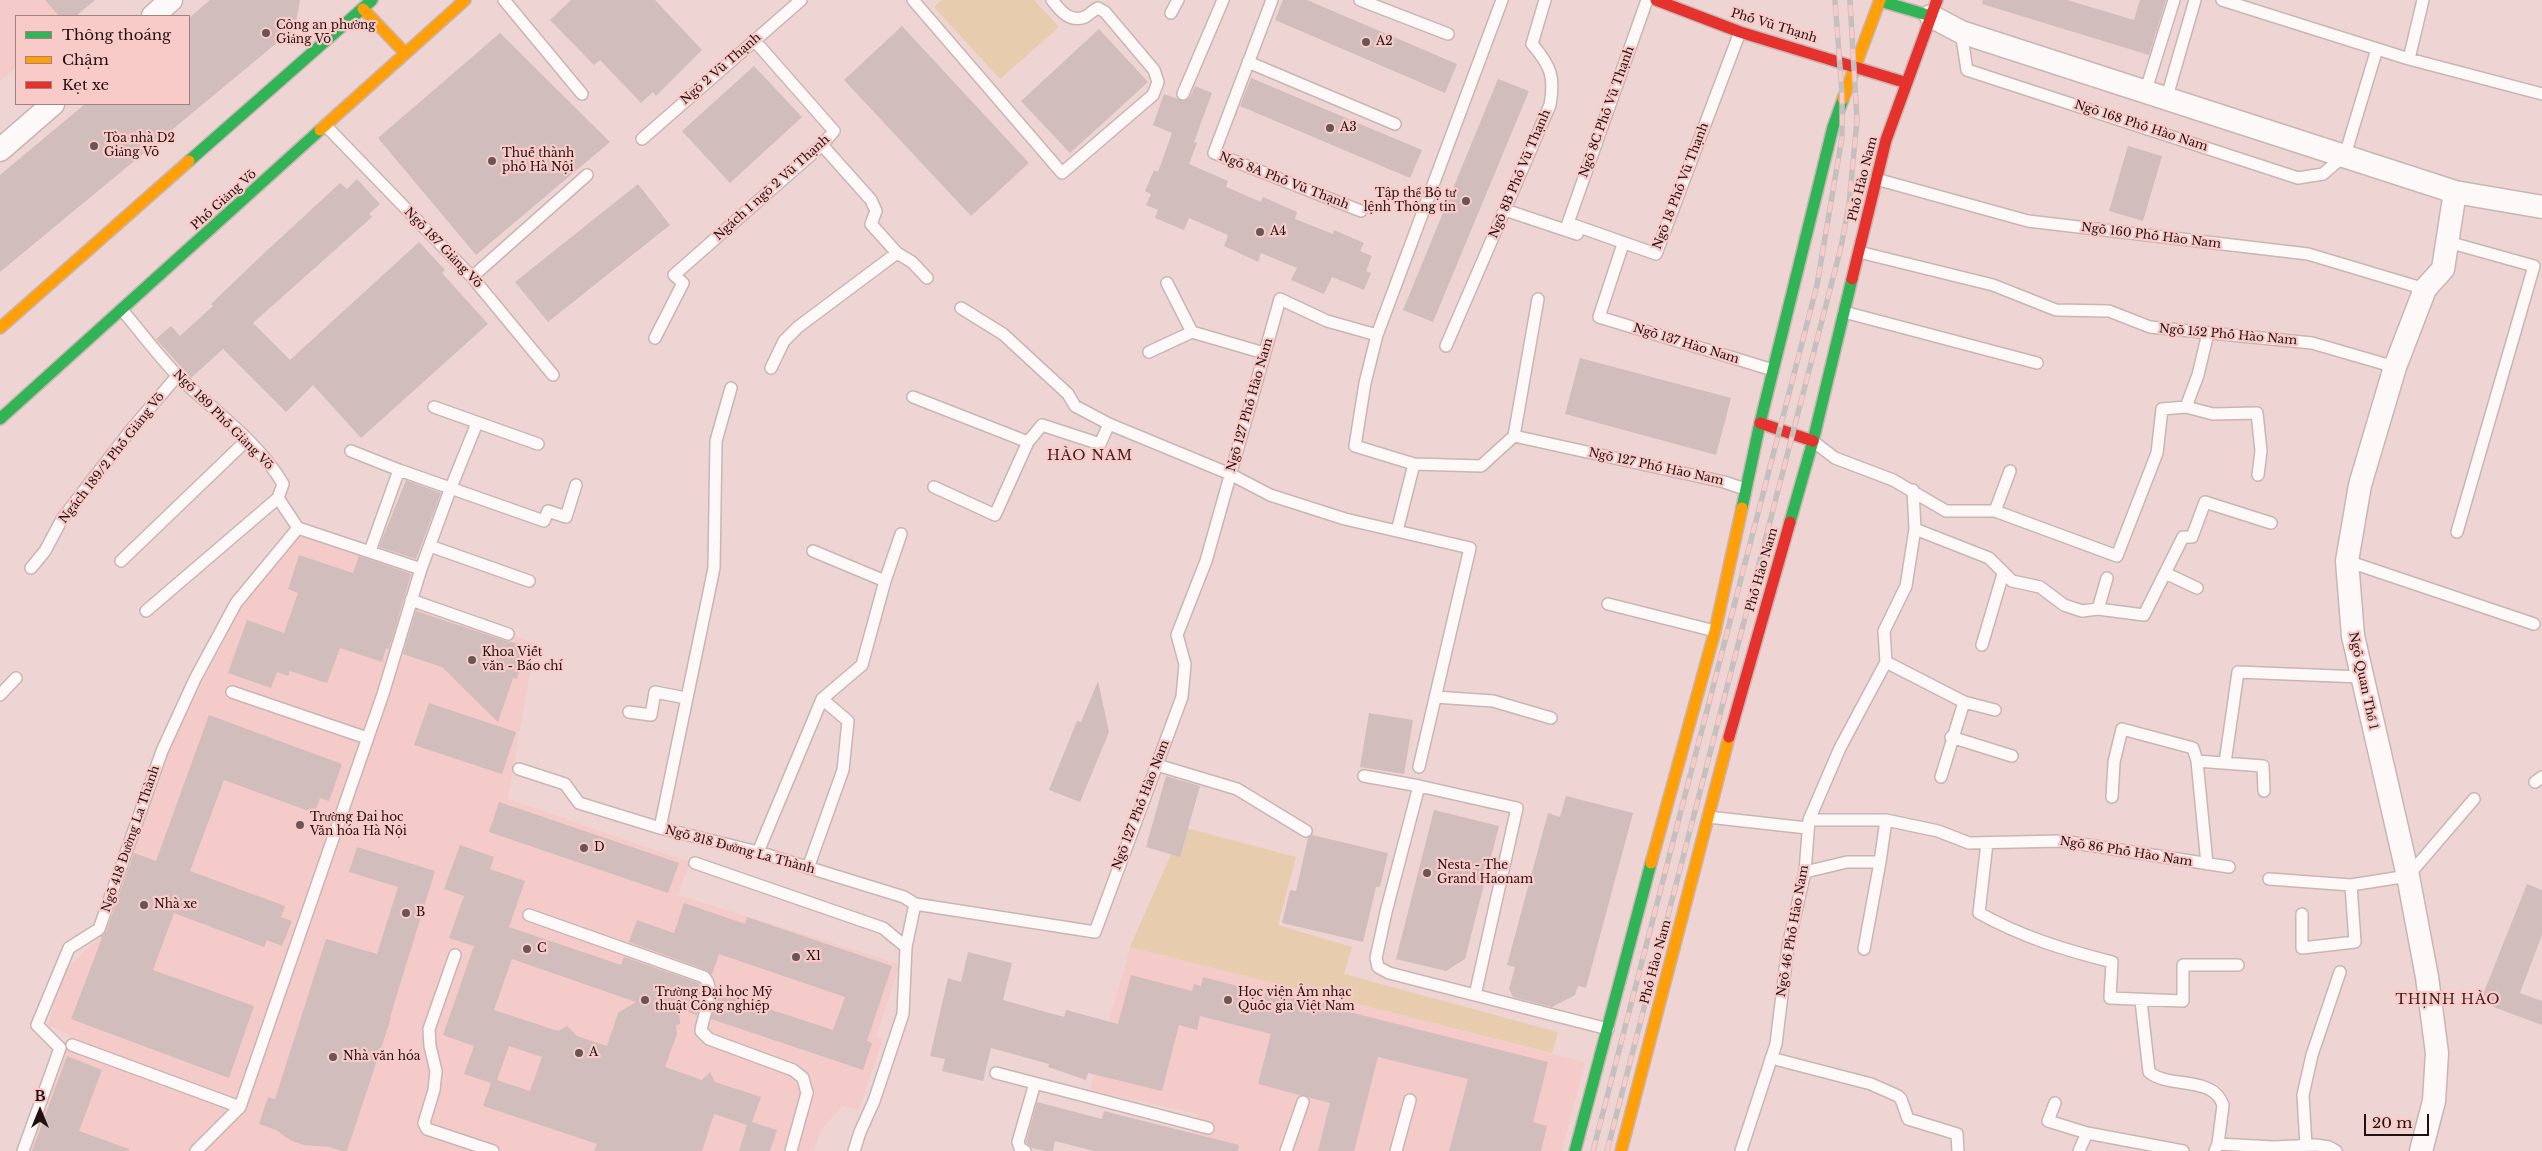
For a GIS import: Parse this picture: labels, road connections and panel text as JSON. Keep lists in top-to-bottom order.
{
  "streets": {
    "main road": ["Phố Vũ Thạnh", "Phố Hào Nam", "Phố Giảng Võ"],
    "street": ["Ngõ Quan Thổ 1"],
    "lane": [
      "Ngõ 2 Vũ Thạnh",
      "Ngõ 8C Phố Vũ Thạnh",
      "Ngõ 168 Phố Hào Nam",
      "Ngõ 8B Phố Vũ Thạnh",
      "Ngõ 8A Phố Vũ Thạnh",
      "Ngõ 18 Phố Vũ Thạnh",
      "Ngách 1 ngõ 2 Vũ Thạnh",
      "Ngõ 160 Phố Hào Nam",
      "Ngõ 187 Giảng Võ",
      "Ngõ 152 Phố Hào Nam",
      "Ngõ 137 Hào Nam",
      "Ngõ 127 Phố Hào Nam",
      "Ngõ 189 Phố Giảng Võ",
      "Ngách 189/2 Phố Giảng Võ",
      "Ngõ 418 Đường La Thành",
      "Ngõ 318 Đường La Thành",
      "Ngõ 86 Phố Hào Nam",
      "Ngõ 46 Phố Hào Nam"
    ]
  },
  "crossings": [
    ["Phố Vũ Thạnh", "Phố Hào Nam"],
    ["Phố Vũ Thạnh", "Ngõ 18 Phố Vũ Thạnh"],
    ["Ngõ 2 Vũ Thạnh", "Ngách 1 ngõ 2 Vũ Thạnh"],
    ["Ngõ 8C Phố Vũ Thạnh", "Ngõ 18 Phố Vũ Thạnh"],
    ["Phố Hào Nam", "Ngõ 160 Phố Hào Nam"],
    ["Phố Hào Nam", "Ngõ 152 Phố Hào Nam"],
    ["Phố Hào Nam", "Ngõ 86 Phố Hào Nam"],
    ["Ngõ 18 Phố Vũ Thạnh", "Ngõ 137 Hào Nam"],
    ["Phố Giảng Võ", "Ngõ 187 Giảng Võ"],
    ["Phố Giảng Võ", "Ngõ 189 Phố Giảng Võ"],
    ["Ngõ 160 Phố Hào Nam", "Ngõ Quan Thổ 1"],
    ["Ngõ 152 Phố Hào Nam", "Ngõ Quan Thổ 1"],
    ["Ngõ 127 Phố Hào Nam", "Ngõ 318 Đường La Thành"],
    ["Ngõ 189 Phố Giảng Võ", "Ngách 189/2 Phố Giảng Võ"],
    ["Ngõ 86 Phố Hào Nam", "Ngõ 46 Phố Hào Nam"]
  ],
  "districts": ["HÀO NAM", "THỊNH HÀO"],
  "places": [
    "Công an phường Giảng Võ",
    "A2",
    "A3",
    "Tòa nhà D2 Giảng Võ",
    "Thuế thành phố Hà Nội",
    "Tập thể Bộ tư lệnh Thông tin",
    "A4",
    "Khoa Viết văn - Báo chí",
    "Trường Đại học Văn hóa Hà Nội",
    "D",
    "Nesta - The Grand Haonam",
    "Nhà xe",
    "B",
    "C",
    "X1",
    "Trường Đại học Mỹ thuật Công nghiệp",
    "Học viện Âm nhạc Quốc gia Việt Nam",
    "A",
    "Nhà văn hóa"
  ],
  "legend": ["Thông thoáng", "Chậm", "Kẹt xe"],
  "scale_bar": "20 m",
  "north": "top"
}
